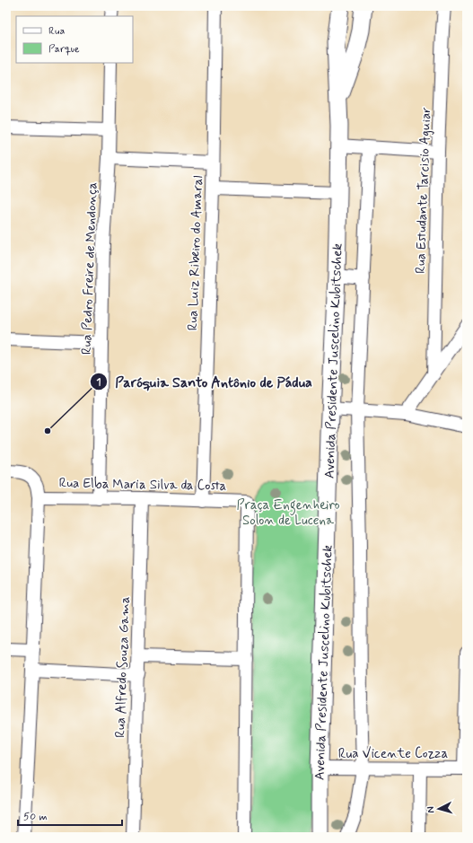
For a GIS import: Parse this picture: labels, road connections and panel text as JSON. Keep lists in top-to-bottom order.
{
  "streets": {
    "main road": ["Avenida Presidente Juscelino Kubitschek"],
    "street": [
      "Rua Estudante Tarcisio Aguiar",
      "Rua Luiz Ribeiro do Amaral",
      "Rua Pedro Freire de Mendonça",
      "Rua Elba Maria Silva da Costa",
      "Rua Alfredo Souza Gama",
      "Rua Vicente Cozza"
    ]
  },
  "crossings": [
    ["Rua Luiz Ribeiro do Amaral", "Rua Elba Maria Silva da Costa"],
    ["Rua Pedro Freire de Mendonça", "Rua Elba Maria Silva da Costa"],
    ["Avenida Presidente Juscelino Kubitschek", "Rua Vicente Cozza"],
    ["Rua Elba Maria Silva da Costa", "Rua Alfredo Souza Gama"]
  ],
  "parks": ["Praça Engenheiro Solon de Lucena"],
  "places": ["Paróquia Santo Antônio de Pádua"],
  "legend": ["Rua", "Parque"],
  "scale_bar": "50 m",
  "north": "left"
}
